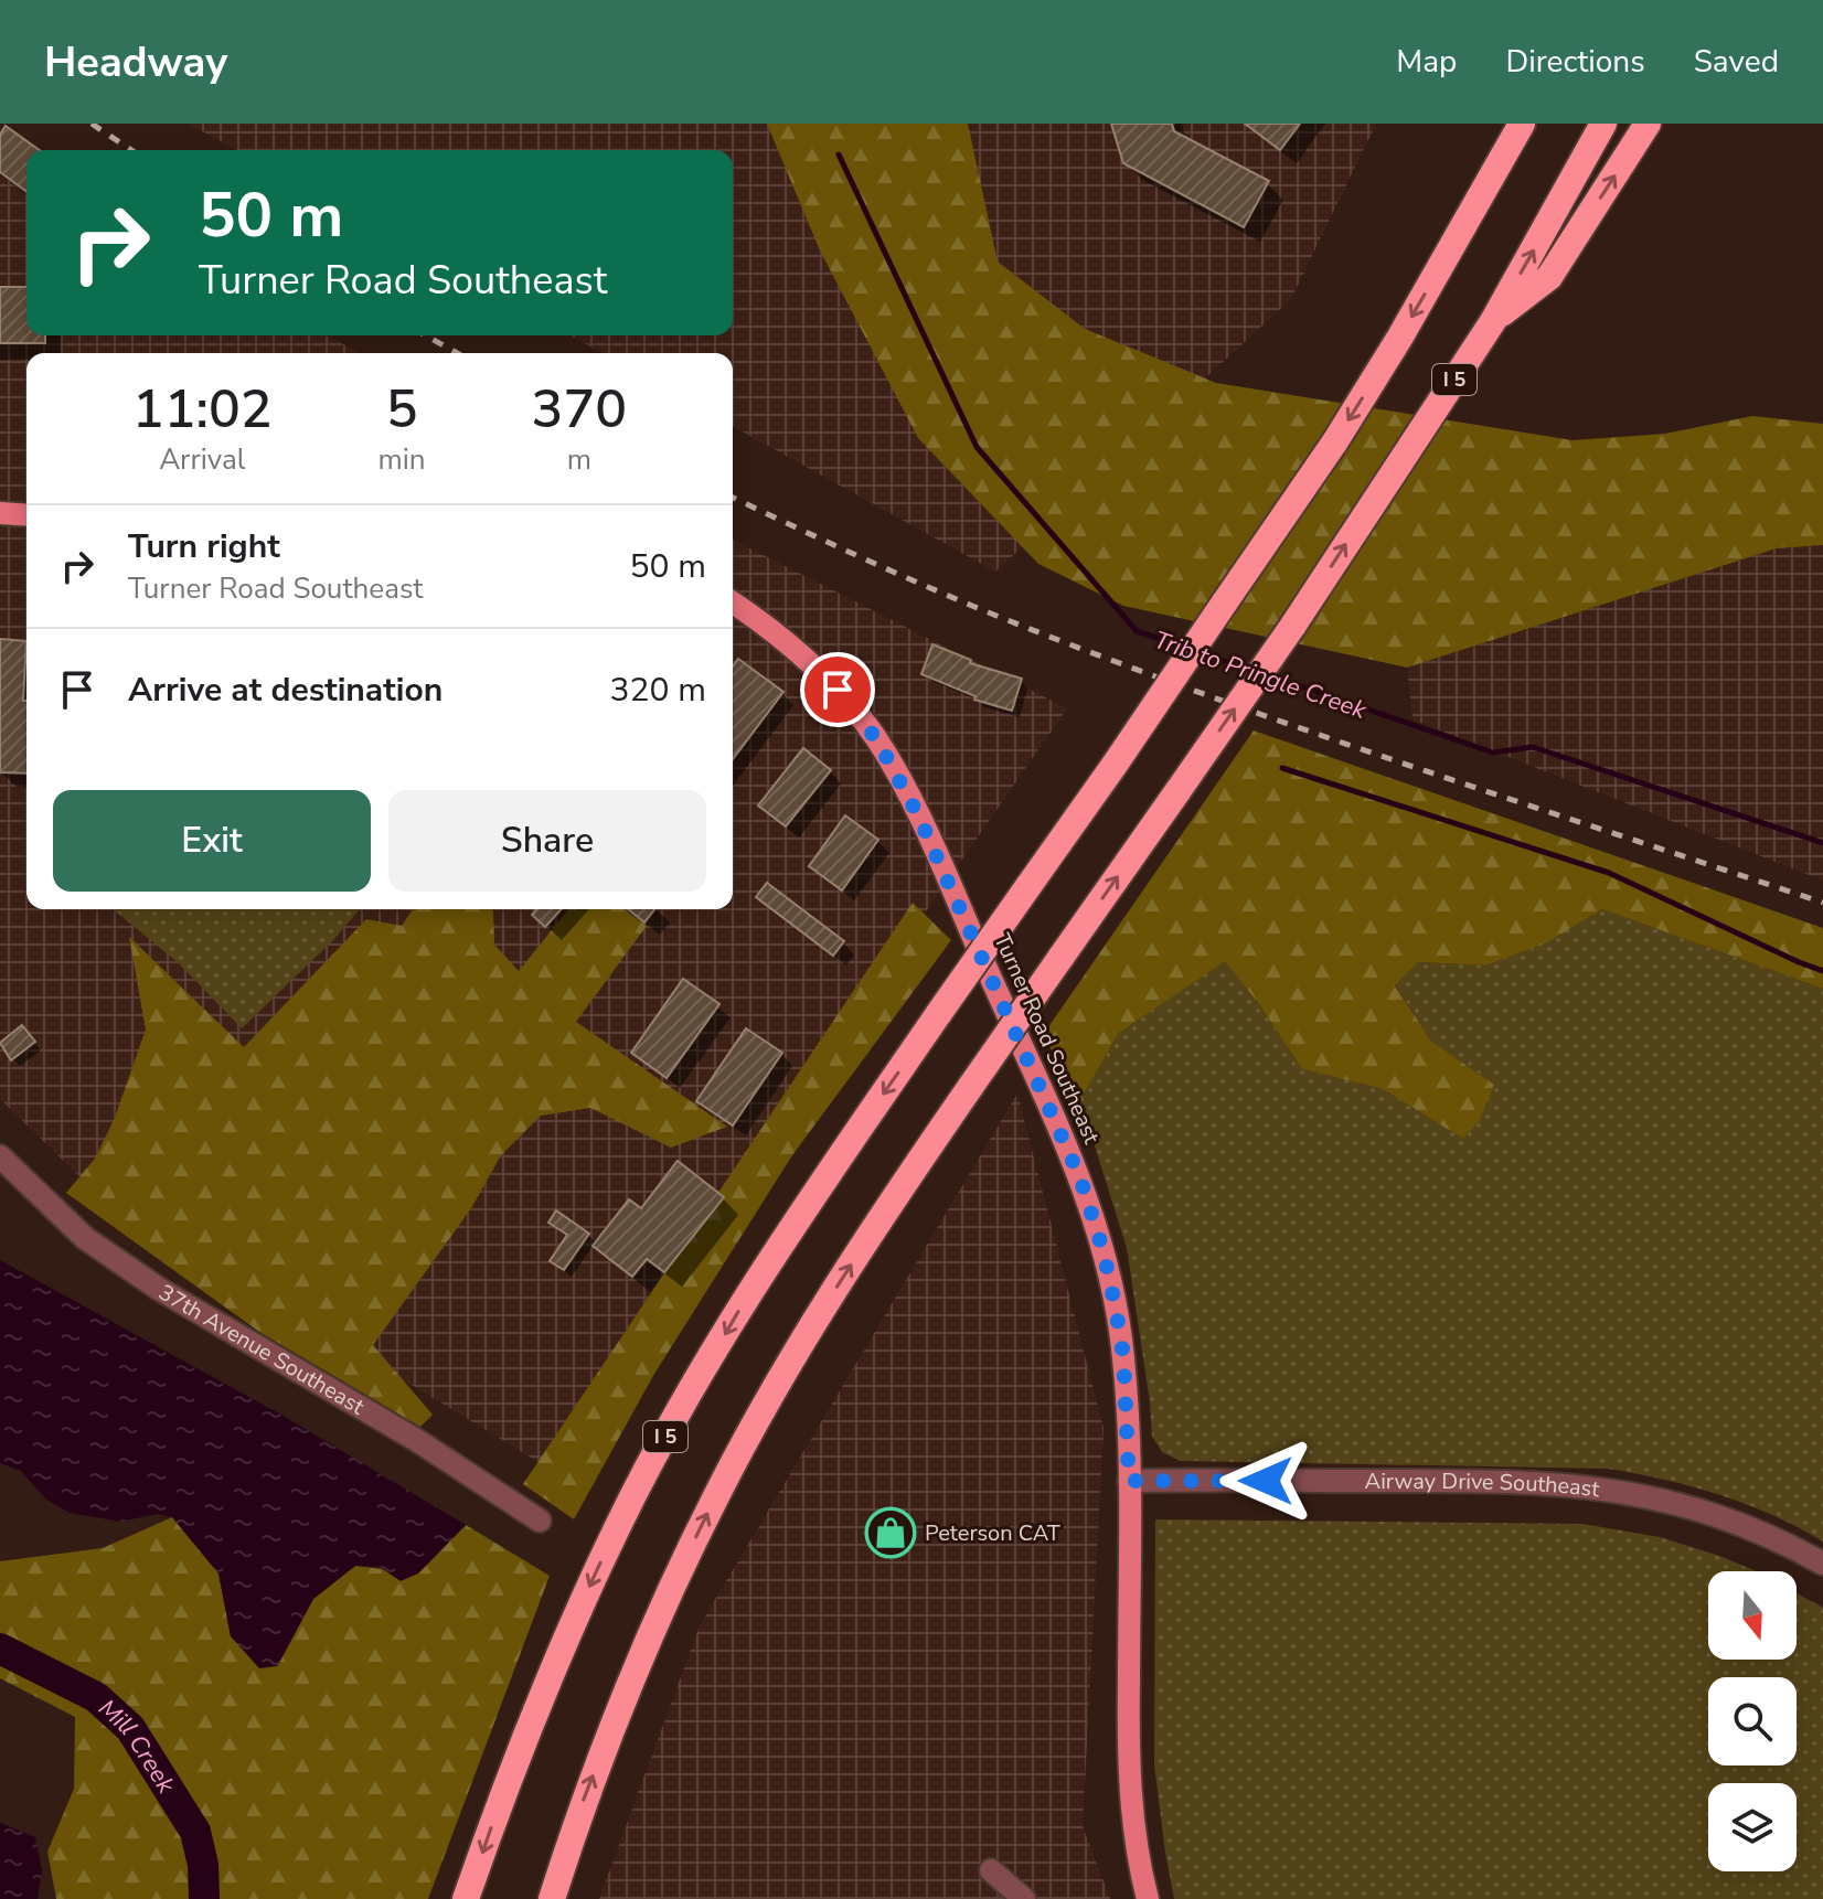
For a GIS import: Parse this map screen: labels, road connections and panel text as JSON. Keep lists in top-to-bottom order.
{
  "streets": {
    "highway": ["I 5"],
    "main road": ["Turner Road Southeast"],
    "street": ["37th Avenue Southeast", "Airway Drive Southeast"]
  },
  "crossings": [
    ["Turner Road Southeast", "Airway Drive Southeast"]
  ],
  "water": ["Trib to Pringle Creek", "Mill Creek"],
  "places": {
    "shop": ["Peterson CAT"]
  },
  "north": "bottom",
  "page": {
    "header": "Headway",
    "nav": ["Map", "Directions", "Saved"],
    "turn": ["50 m", "Turner Road Southeast"],
    "eta": [
      "11:02",
      "Arrival",
      "5",
      "min",
      "370",
      "m"
    ],
    "list": [
      {
        "name": "Turn right",
        "note": "Turner Road Southeast",
        "value": "50 m"
      },
      {
        "name": "Arrive at destination",
        "value": "320 m"
      }
    ],
    "buttons": ["Exit", "Share"]
  }
}
